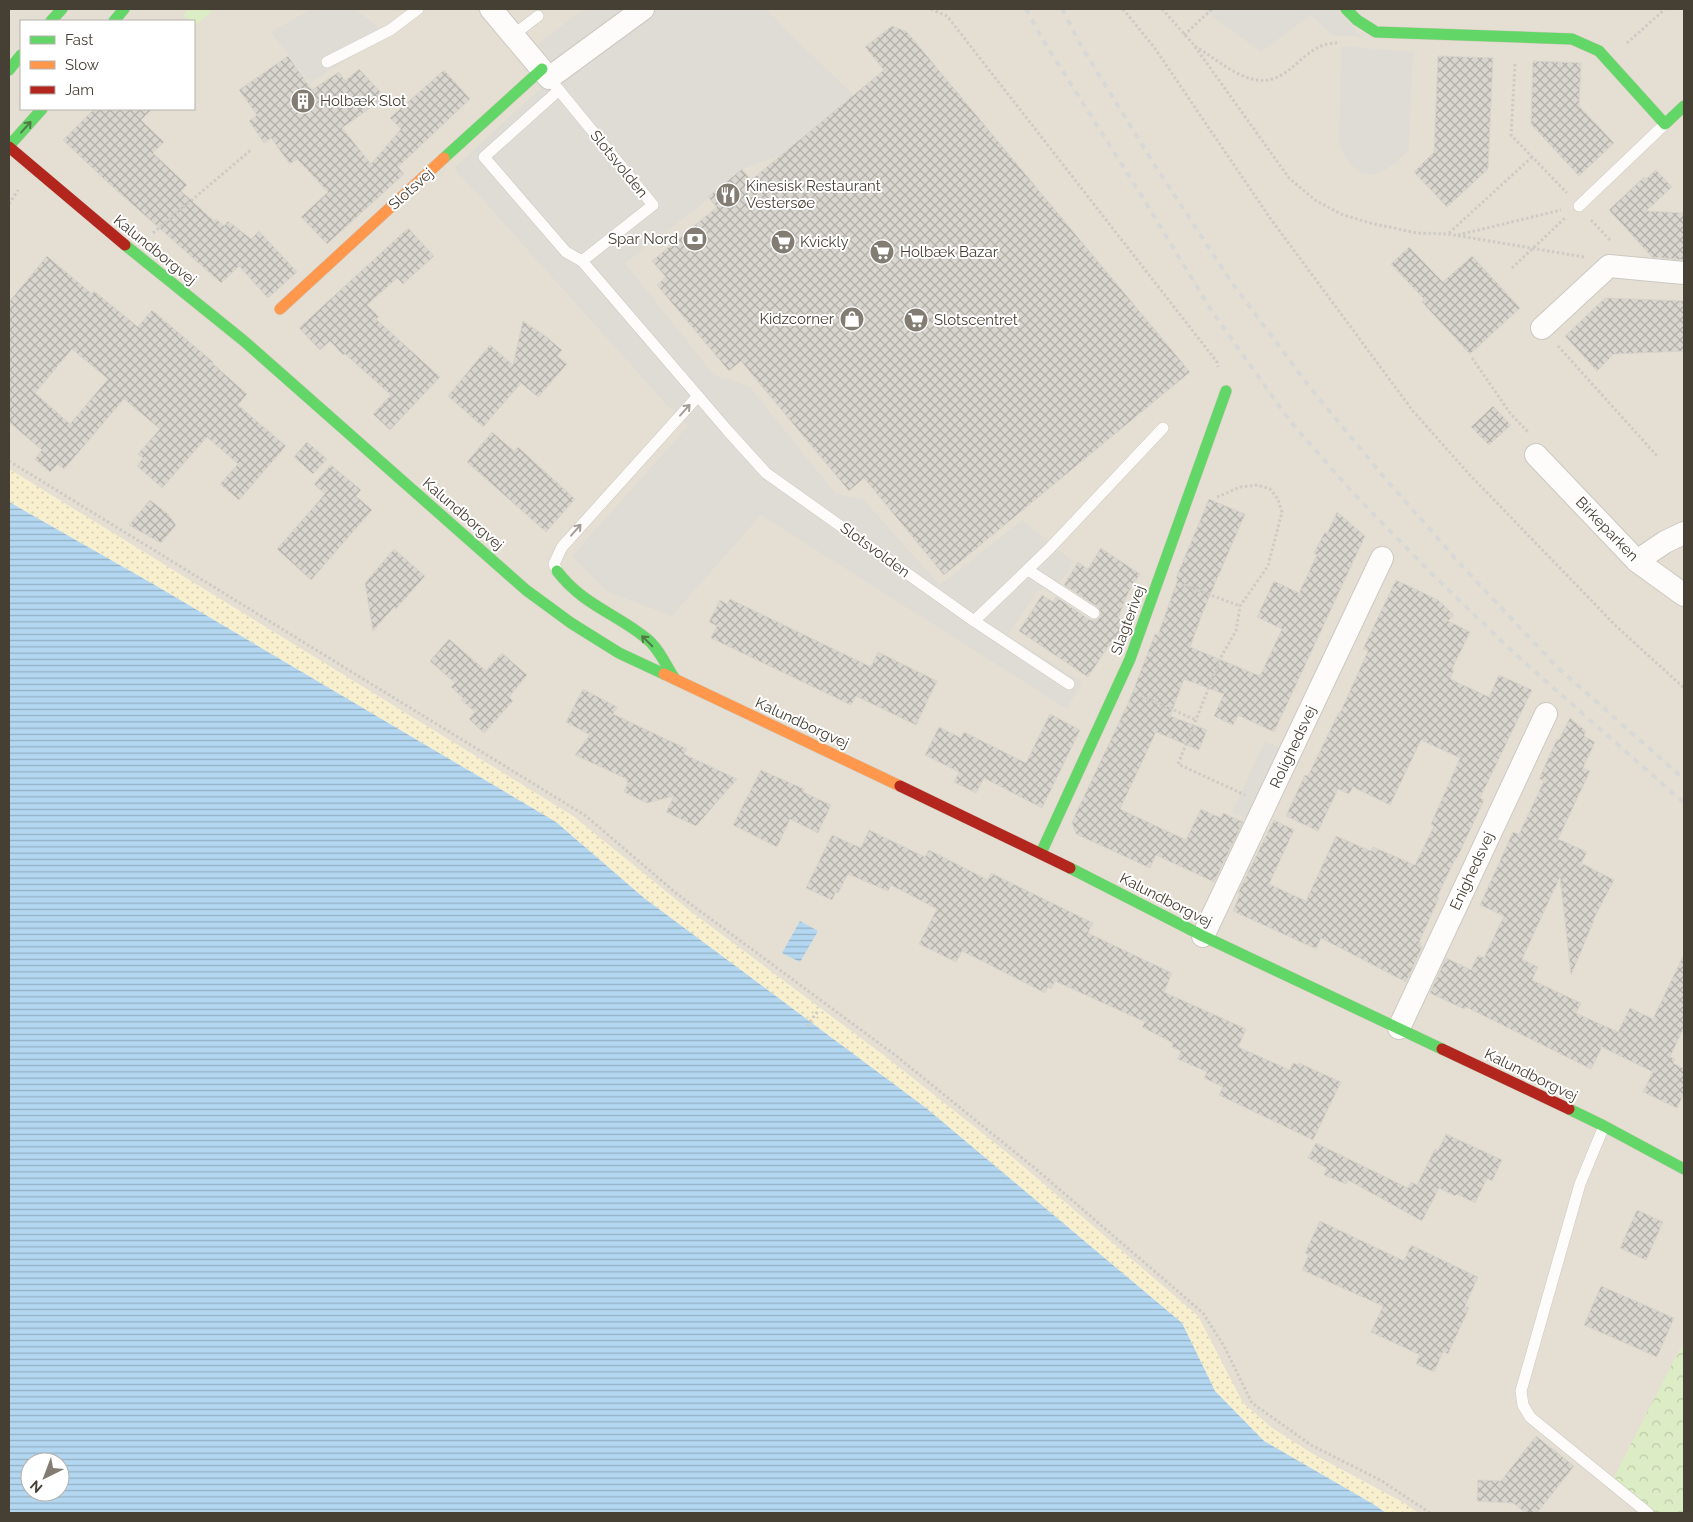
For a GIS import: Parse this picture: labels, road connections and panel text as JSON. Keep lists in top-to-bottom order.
{
  "streets": {
    "street": [
      "Slotsvolden",
      "Slotsvej",
      "Kalundborgvej",
      "Birkeparken",
      "Slagterivej",
      "Rolighedsvej",
      "Enighedsvej"
    ]
  },
  "crossings": [
    ["Slotsvolden", "Slotsvej"],
    ["Kalundborgvej", "Slagterivej"],
    ["Kalundborgvej", "Rolighedsvej"],
    ["Kalundborgvej", "Enighedsvej"]
  ],
  "places": {
    "building": ["Holbæk Slot"],
    "restaurant": ["Kinesisk Restaurant Vestersøe"],
    "bank": ["Spar Nord"],
    "supermarket": ["Kvickly", "Holbæk Bazar", "Slotscentret"],
    "shop": ["Kidzcorner"]
  },
  "legend": ["Fast", "Slow", "Jam"],
  "north": "bottom left"
}
